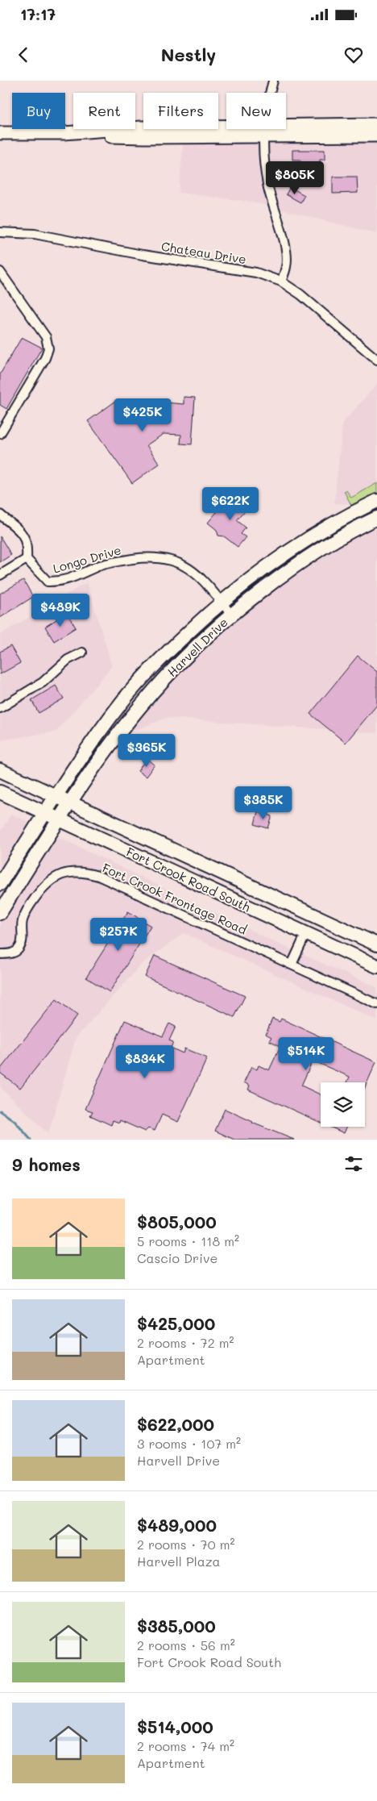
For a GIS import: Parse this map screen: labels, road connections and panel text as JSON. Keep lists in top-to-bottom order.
{
  "streets": {
    "main road": ["Harvell Drive", "Fort Crook Road South"],
    "street": ["Chateau Drive", "Longo Drive", "Fort Crook Frontage Road"]
  },
  "crossings": [
    ["Longo Drive", "Harvell Drive"],
    ["Harvell Drive", "Fort Crook Road South"]
  ],
  "page": {
    "status": "17:17",
    "header": "Nestly",
    "chip": [
      "Buy",
      "Rent",
      "Filters",
      "New"
    ],
    "price": [
      "$805K",
      "$425K",
      "$622K",
      "$489K",
      "$365K",
      "$385K",
      "$257K",
      "$514K",
      "$834K"
    ],
    "heading": "9 homes",
    "list": [
      {
        "name": "$805,000",
        "note": "5 rooms · 118 m² · Cascio Drive"
      },
      {
        "name": "$425,000",
        "note": "2 rooms · 72 m² · Apartment"
      },
      {
        "name": "$622,000",
        "note": "3 rooms · 107 m² · Harvell Drive"
      },
      {
        "name": "$489,000",
        "note": "2 rooms · 70 m² · Harvell Plaza"
      },
      {
        "name": "$385,000",
        "note": "2 rooms · 56 m² · Fort Crook Road South"
      },
      {
        "name": "$514,000",
        "note": "2 rooms · 74 m² · Apartment"
      }
    ]
  }
}
